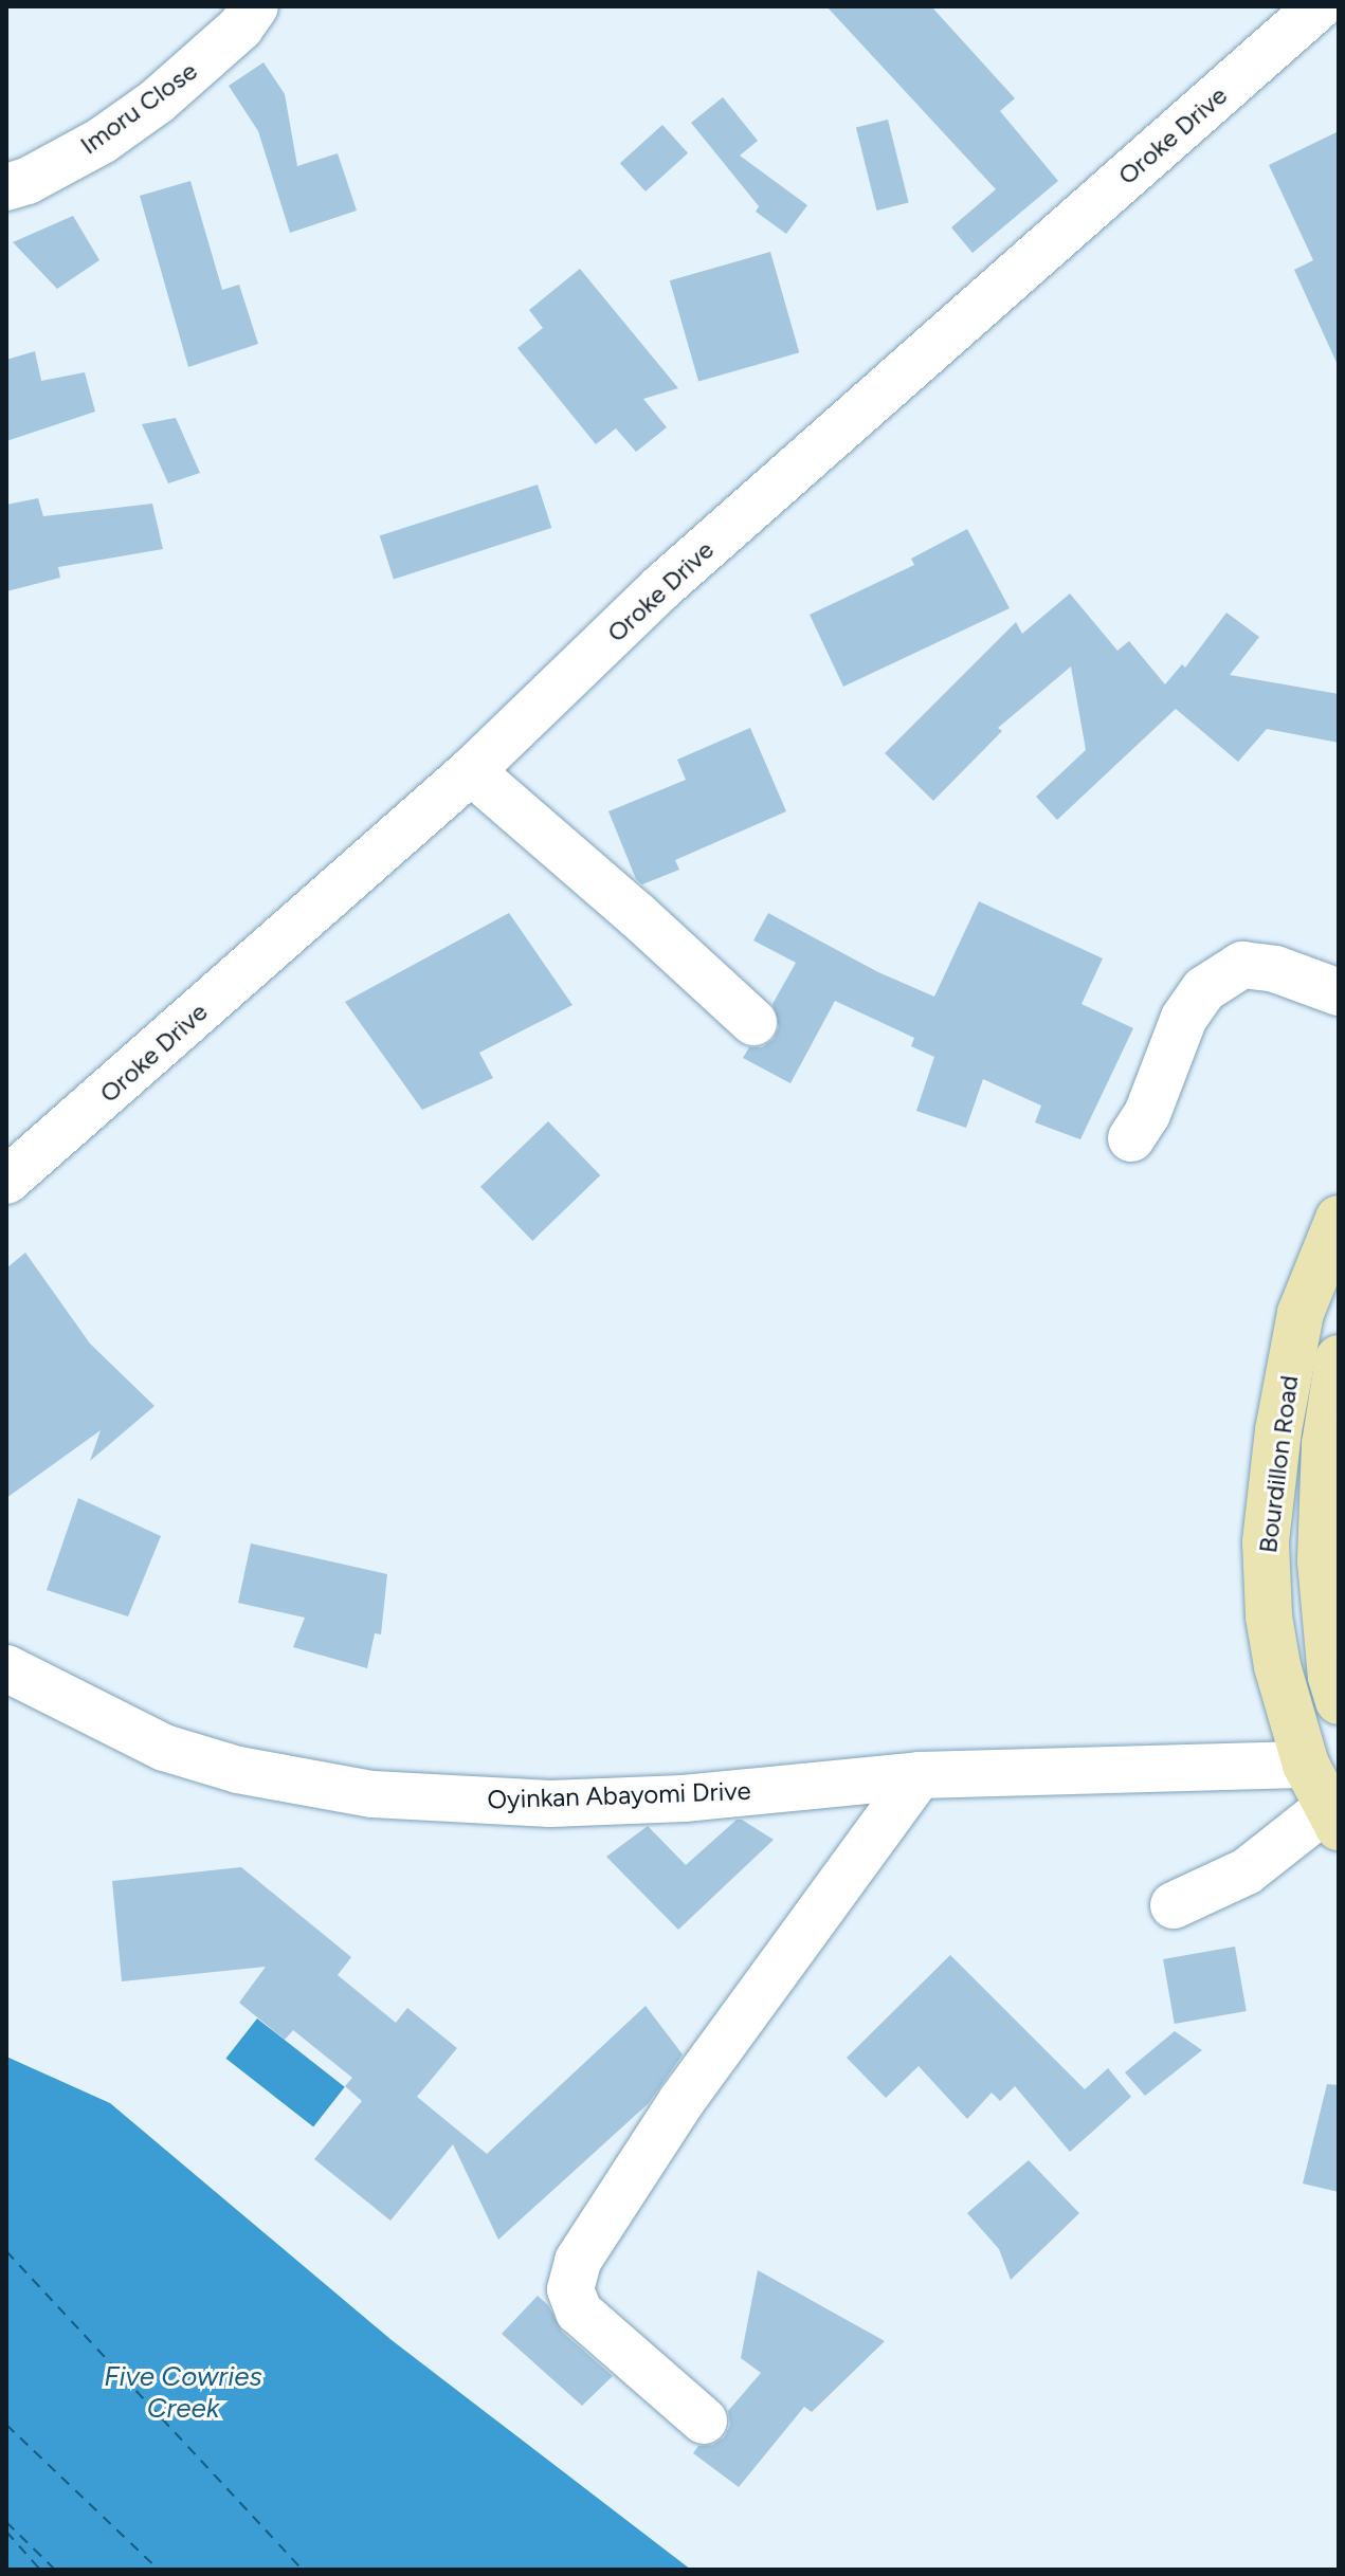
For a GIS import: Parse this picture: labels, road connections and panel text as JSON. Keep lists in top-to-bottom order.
{
  "streets": {
    "main road": ["Bourdillon Road"],
    "street": ["Imoru Close", "Oroke Drive", "Oyinkan Abayomi Drive"]
  },
  "crossings": [
    ["Bourdillon Road", "Oyinkan Abayomi Drive"]
  ],
  "water": ["Five Cowries Creek"]
}
